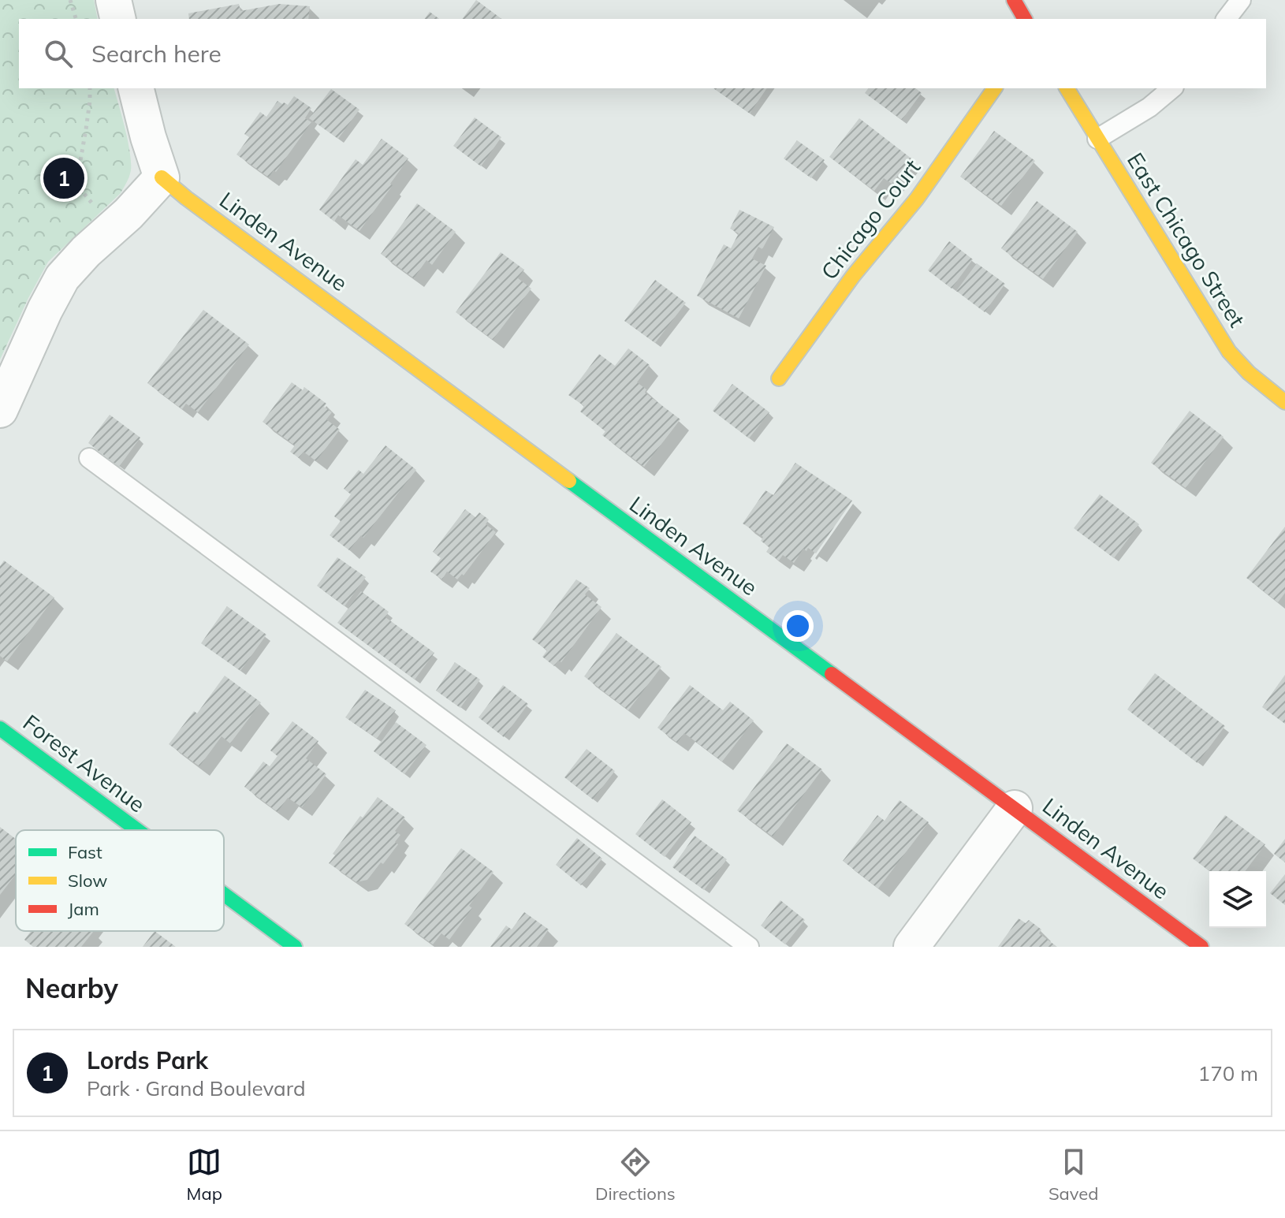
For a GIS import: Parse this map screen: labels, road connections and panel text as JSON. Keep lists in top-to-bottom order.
{
  "streets": {
    "street": [
      "Chicago Court",
      "East Chicago Street",
      "Linden Avenue",
      "Forest Avenue"
    ]
  },
  "legend": ["Fast", "Slow", "Jam"],
  "page": {
    "search": "Search here",
    "pins": "1",
    "heading": "Nearby",
    "list": [
      {
        "mark": "1",
        "name": "Lords Park",
        "note": "Park · Grand Boulevard",
        "value": "170 m"
      }
    ],
    "nav": ["Map", "Directions", "Saved"]
  }
}
